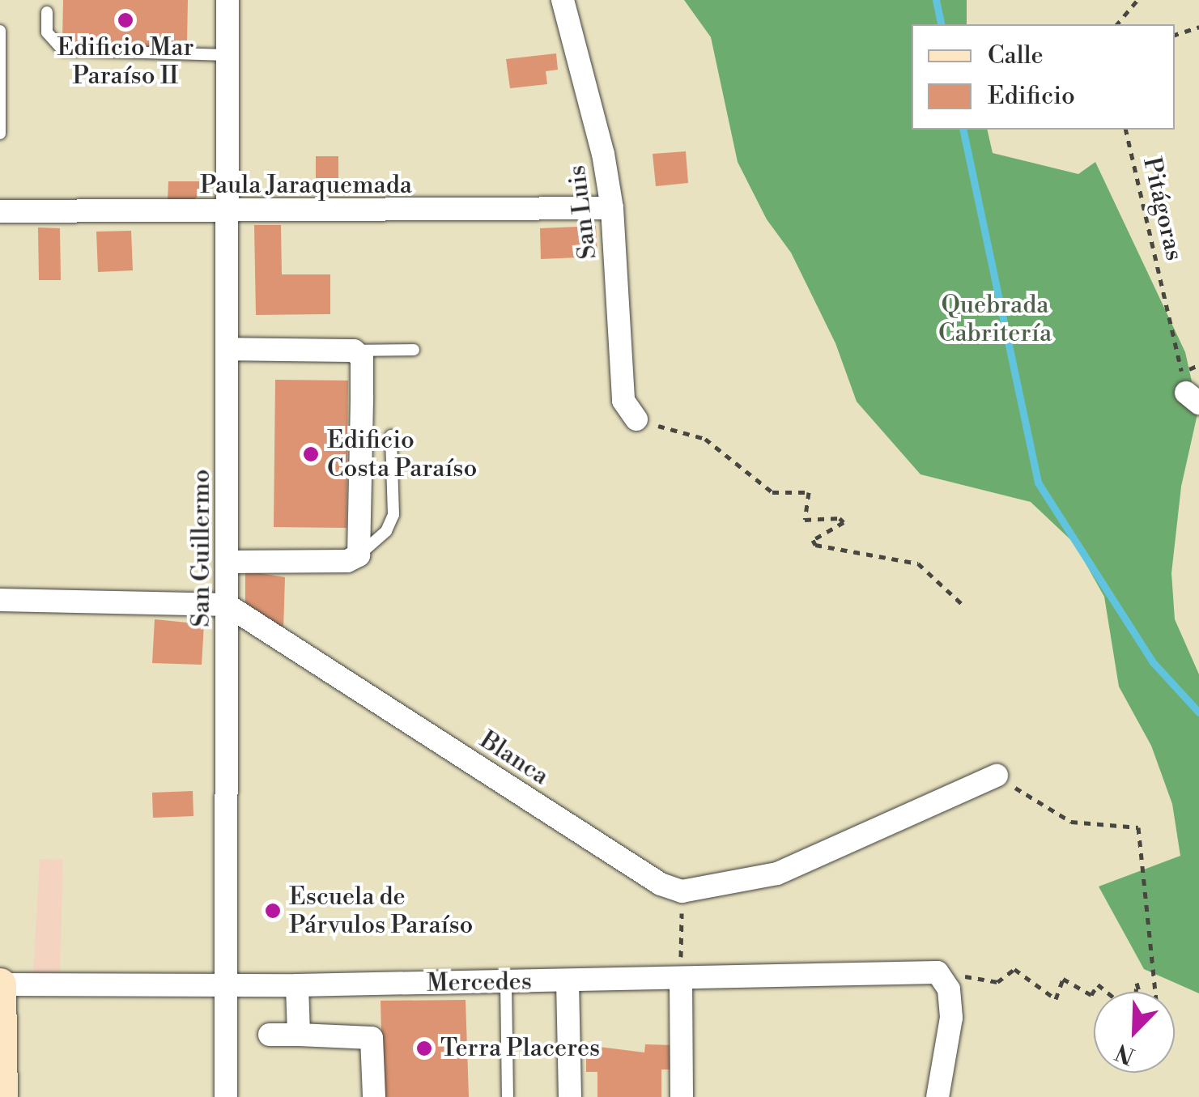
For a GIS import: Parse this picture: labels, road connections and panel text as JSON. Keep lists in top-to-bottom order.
{
  "streets": {
    "street": [
      "Paula Jaraquemada",
      "San Luis",
      "San Guillermo",
      "Blanca",
      "Mercedes"
    ],
    "path": ["Pitágoras"]
  },
  "crossings": [
    ["Paula Jaraquemada", "San Luis"],
    ["Paula Jaraquemada", "San Guillermo"],
    ["San Guillermo", "Blanca"],
    ["San Guillermo", "Mercedes"]
  ],
  "parks": ["Quebrada Cabritería"],
  "places": [
    "Edificio Mar Paraíso II",
    "Edificio Costa Paraíso",
    "Escuela de Párvulos Paraíso",
    "Terra Placeres"
  ],
  "legend": ["Calle", "Edificio"],
  "north": "bottom left"
}
